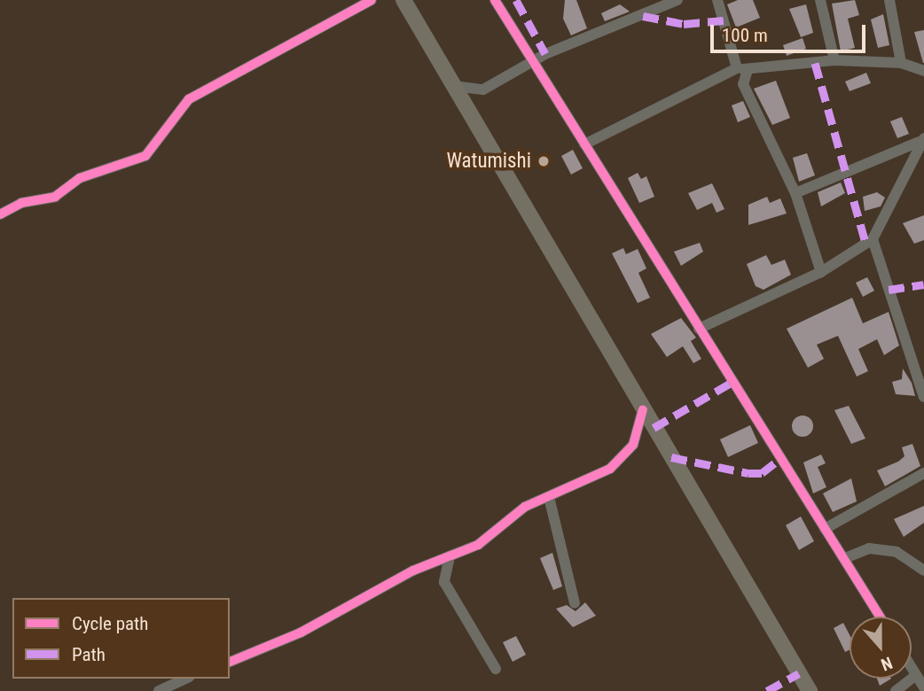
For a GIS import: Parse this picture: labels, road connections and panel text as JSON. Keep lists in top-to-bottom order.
{
  "places": ["Watumishi"],
  "legend": ["Cycle path", "Path"],
  "scale_bar": "100 m",
  "north": "bottom"
}
